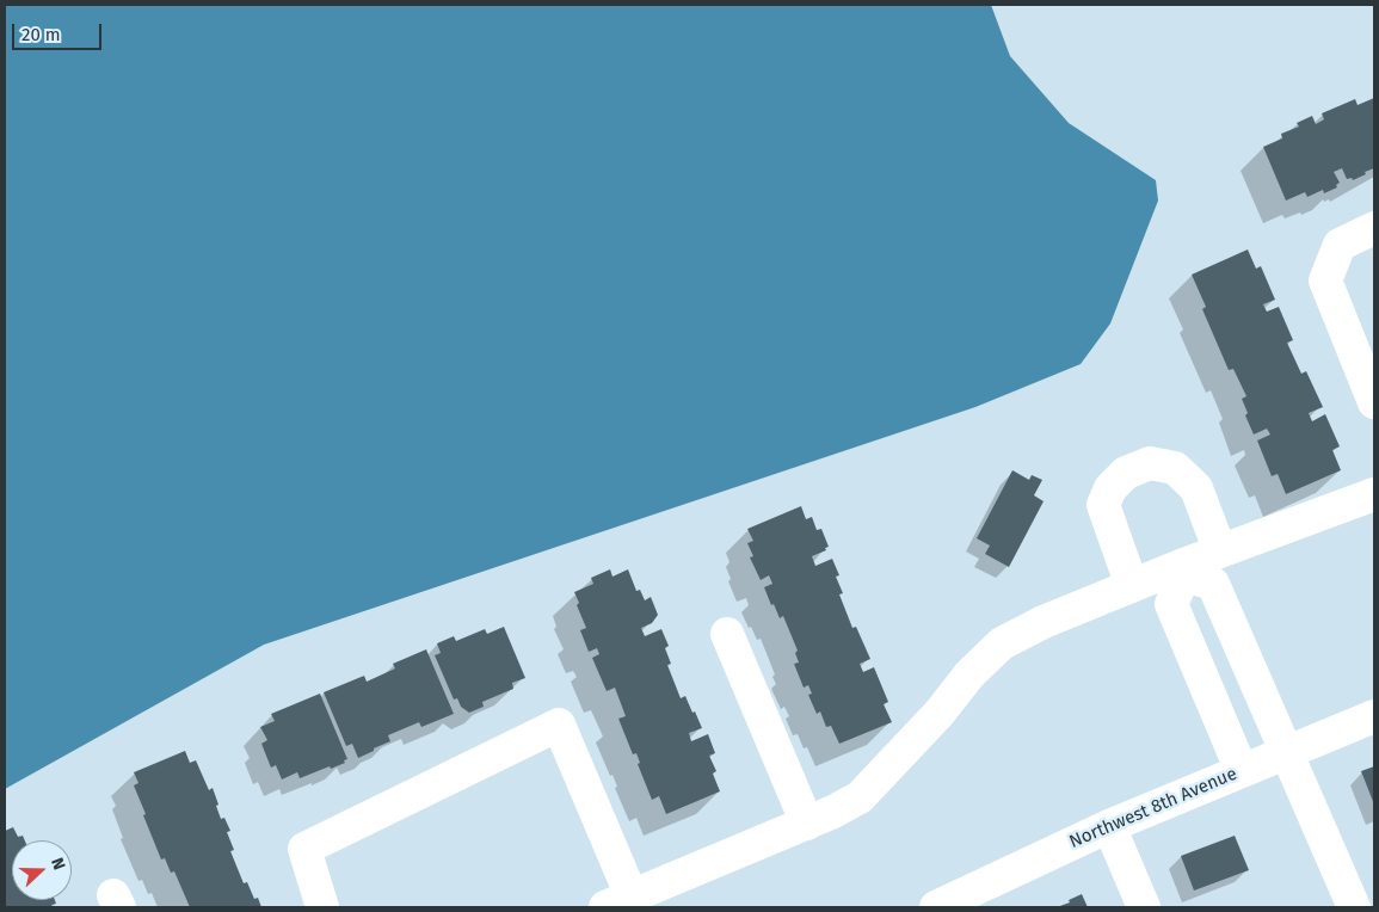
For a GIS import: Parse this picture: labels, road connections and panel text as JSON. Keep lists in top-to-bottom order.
{
  "streets": {
    "street": ["Northwest 8th Avenue"]
  },
  "scale_bar": "20 m",
  "north": "right"
}
